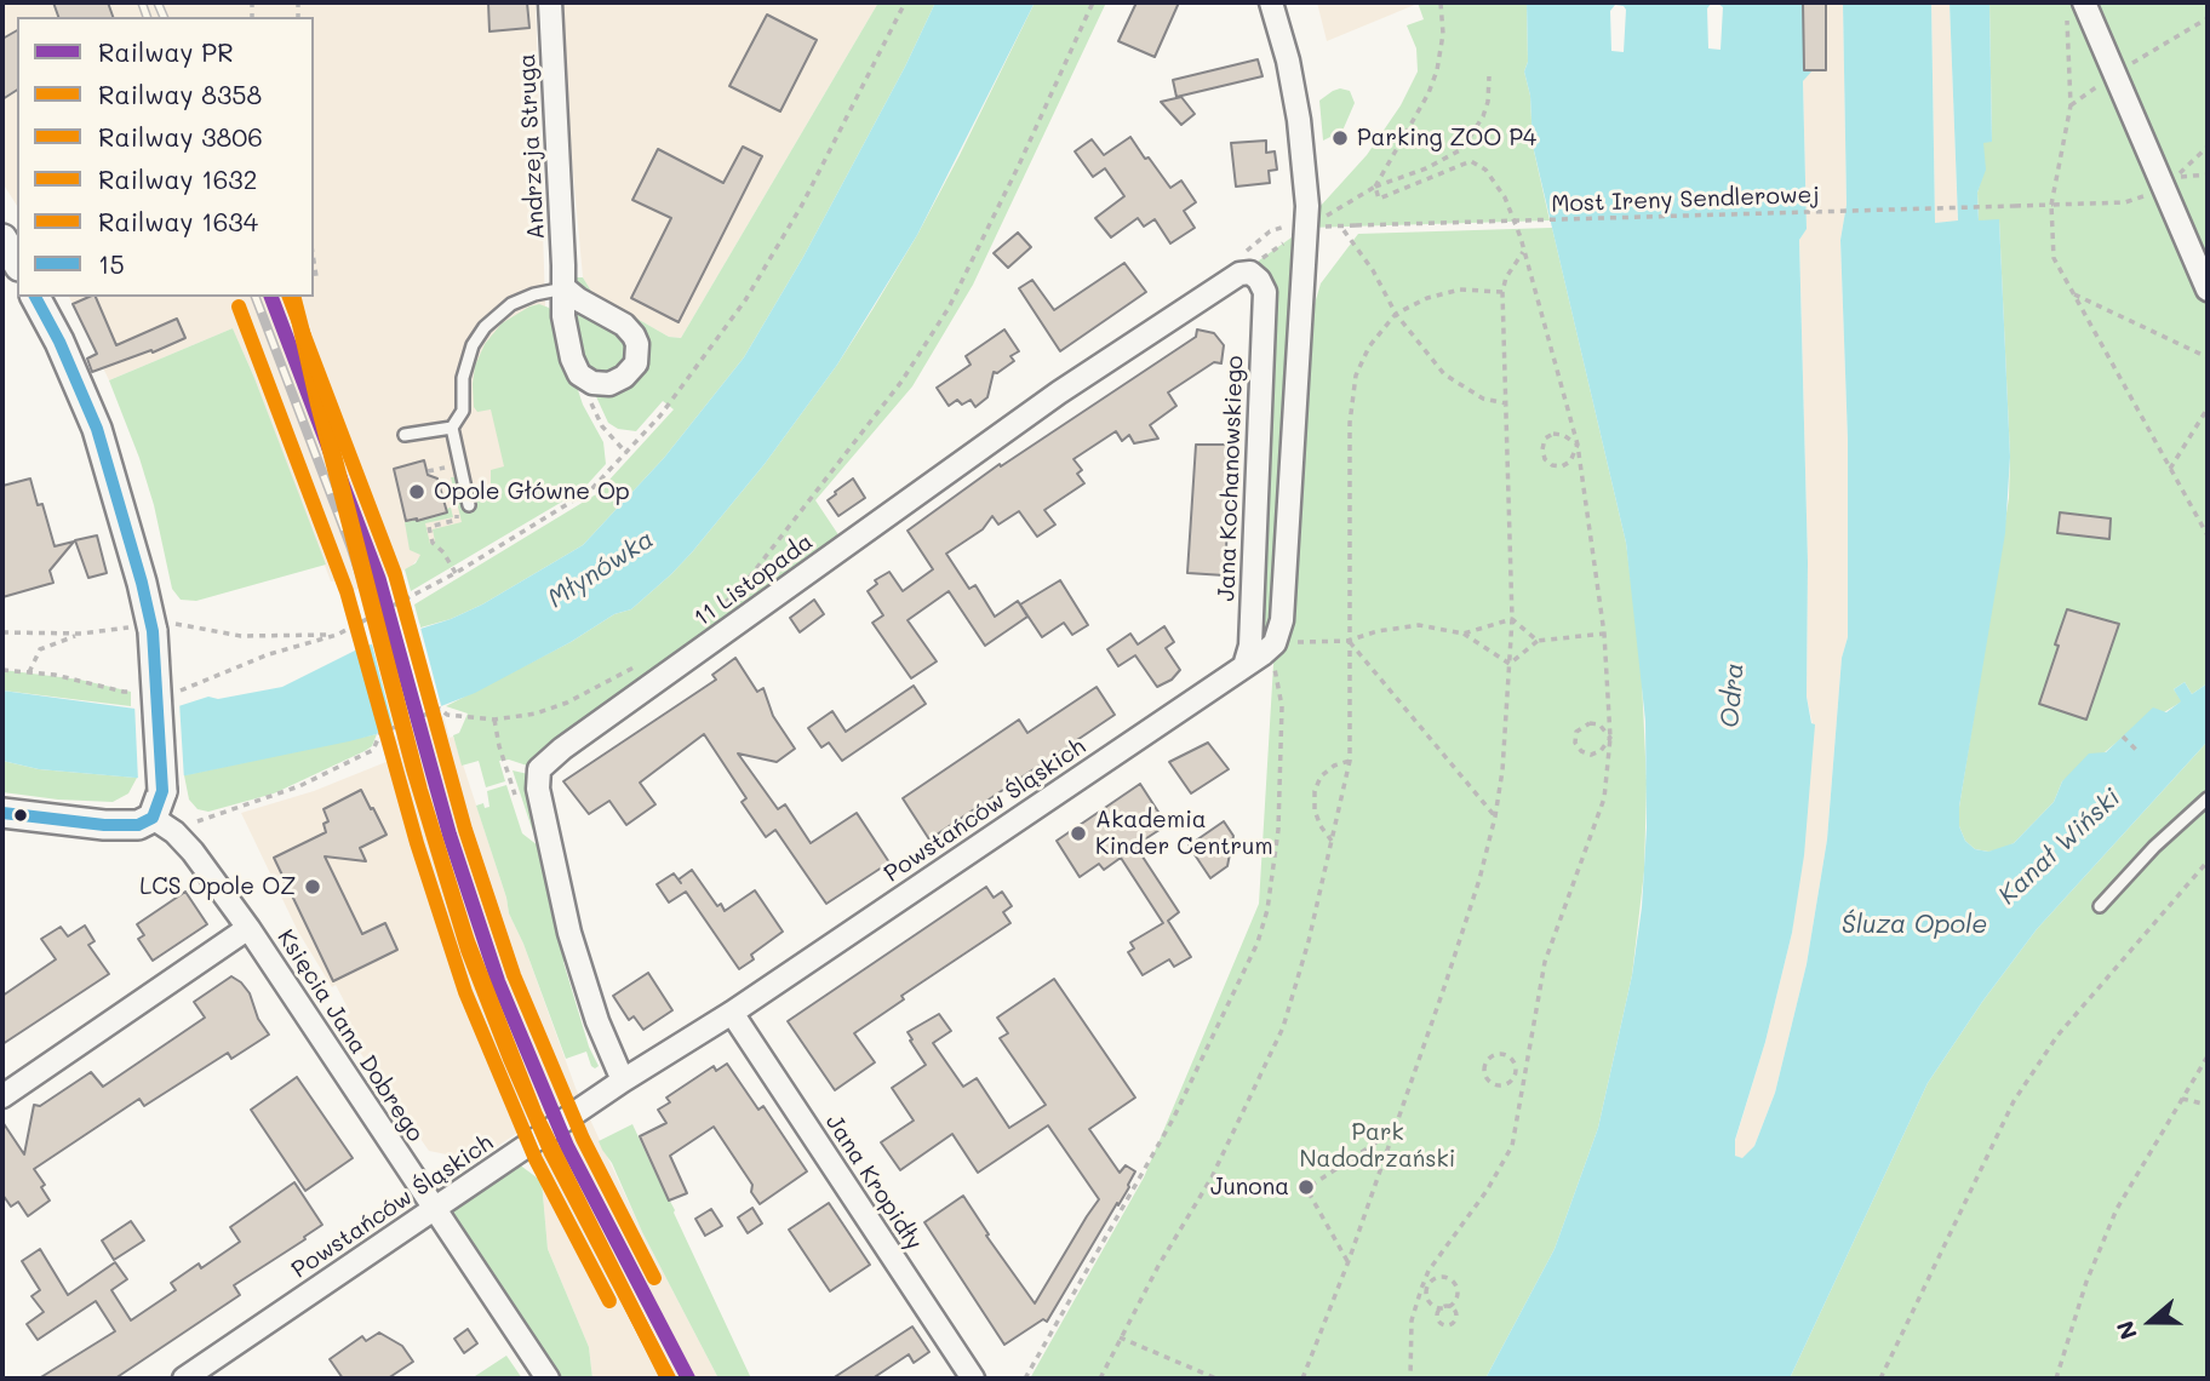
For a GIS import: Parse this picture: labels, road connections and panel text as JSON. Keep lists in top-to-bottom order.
{
  "streets": {
    "street": [
      "Andrzeja Struga",
      "Jana Kochanowskiego",
      "11 Listopada",
      "Powstańców Śląskich",
      "Księcia Jana Dobrego",
      "Jana Kropidły"
    ],
    "path": ["Most Ireny Sendlerowej"]
  },
  "crossings": [
    ["Jana Kochanowskiego", "11 Listopada"],
    ["Jana Kochanowskiego", "Powstańców Śląskich"],
    ["11 Listopada", "Powstańców Śląskich"],
    ["Powstańców Śląskich", "Księcia Jana Dobrego"],
    ["Powstańców Śląskich", "Jana Kropidły"]
  ],
  "water": [
    "Młynówka",
    "Odra",
    "Kanał Wiński",
    "Śluza Opole"
  ],
  "parks": ["Park Nadodrzański"],
  "places": [
    "Parking ZOO P4",
    "Opole Główne Op",
    "Akademia Kinder Centrum",
    "LCS Opole OZ",
    "Junona"
  ],
  "lines": [
    "rail line PR",
    "rail line 3806",
    "rail line 1632",
    "transit line 15",
    "rail line 8358",
    "rail line 1634"
  ],
  "legend": [
    "Railway PR",
    "Railway 8358",
    "Railway 3806",
    "Railway 1632",
    "Railway 1634",
    "15"
  ],
  "north": "left"
}
